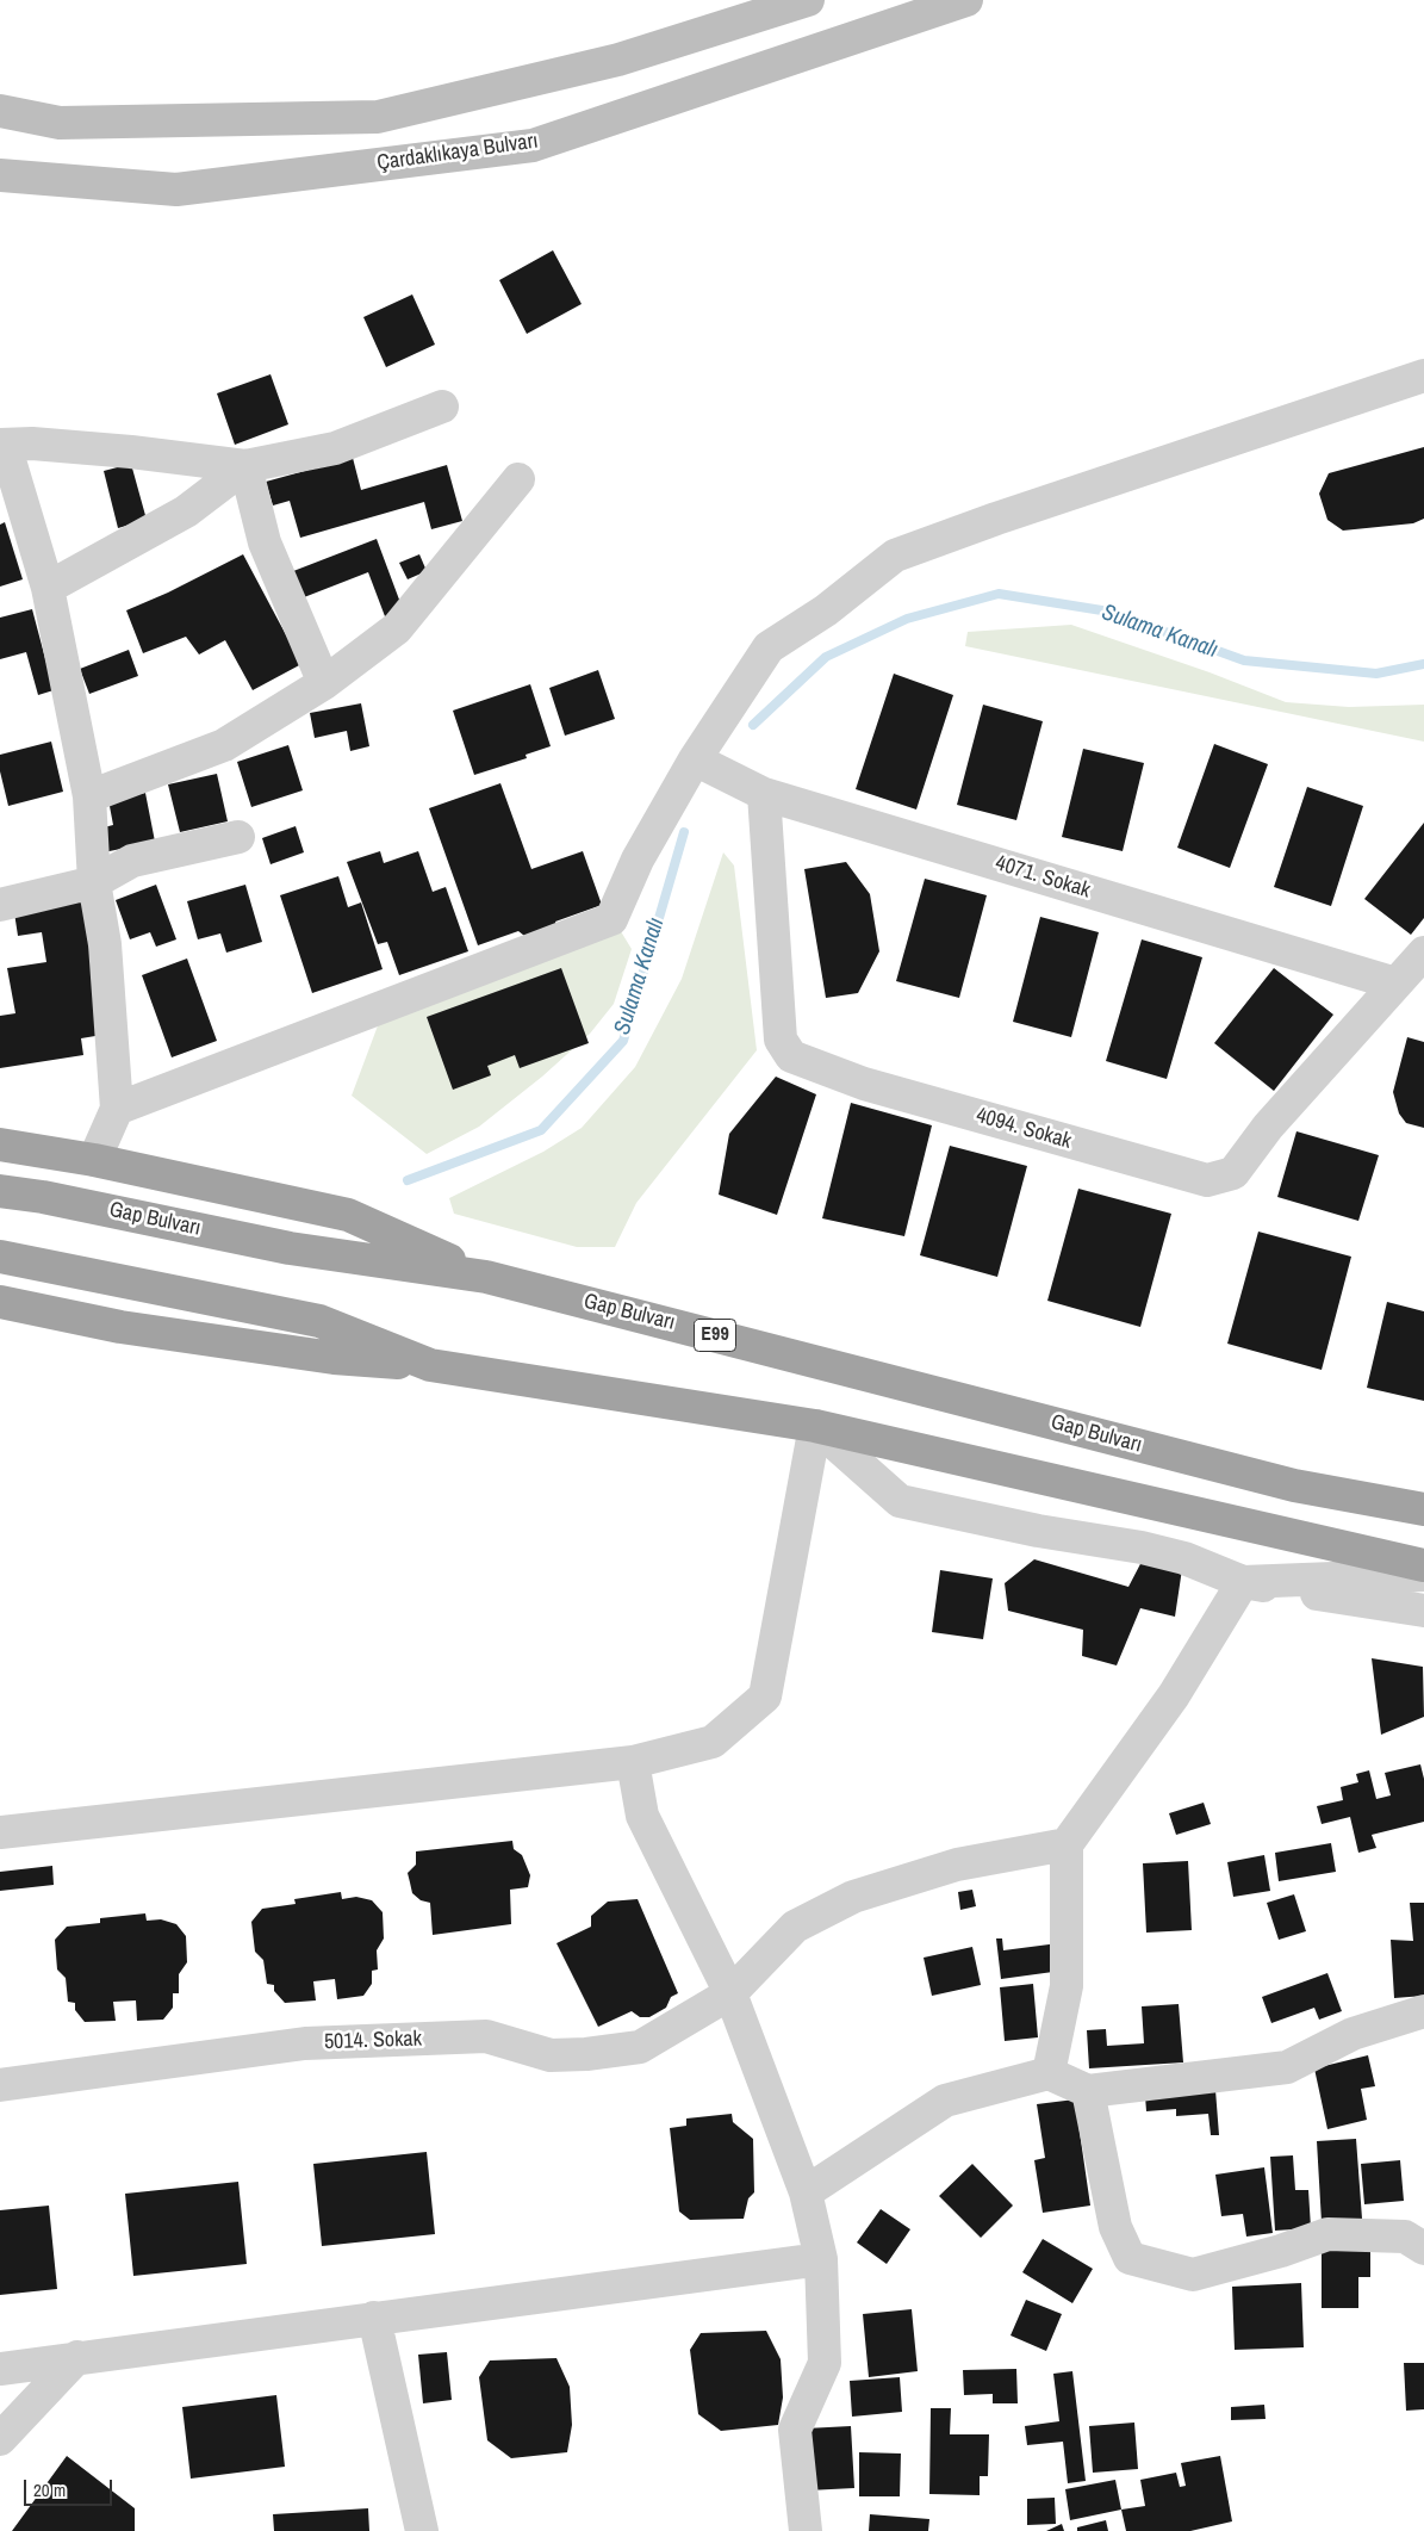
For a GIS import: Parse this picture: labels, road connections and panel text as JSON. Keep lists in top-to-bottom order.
{
  "streets": {
    "highway": ["Gap Bulvarı", "E99"],
    "main road": ["Çardaklıkaya Bulvarı"],
    "street": ["4071. Sokak", "4094. Sokak", "5014. Sokak"]
  },
  "crossings": [
    ["4071. Sokak", "4094. Sokak"]
  ],
  "water": ["Sulama Kanalı"],
  "scale_bar": "20 m"
}
